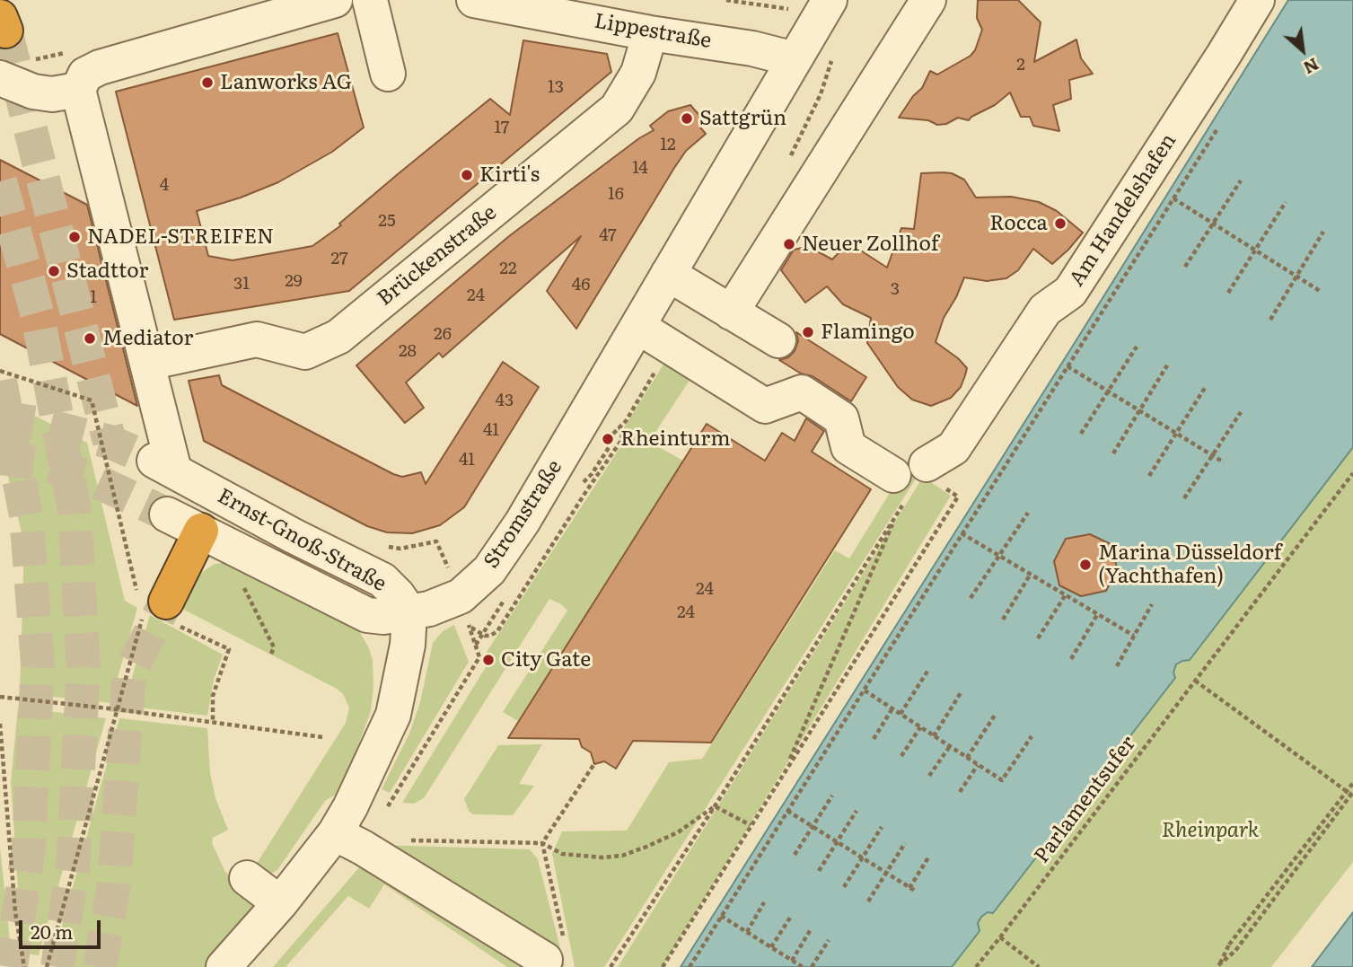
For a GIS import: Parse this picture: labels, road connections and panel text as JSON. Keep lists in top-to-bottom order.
{
  "streets": {
    "street": [
      "Lippestraße",
      "Am Handelshafen",
      "Brückenstraße",
      "Stromstraße",
      "Ernst-Gnoß-Straße"
    ],
    "path": ["Parlamentsufer"]
  },
  "crossings": [
    ["Lippestraße", "Brückenstraße"],
    ["Lippestraße", "Stromstraße"],
    ["Stromstraße", "Ernst-Gnoß-Straße"]
  ],
  "parks": ["Rheinpark"],
  "places": [
    "Lanworks AG",
    "Sattgrün",
    "Kirti's",
    "Rocca",
    "NADEL-STREIFEN",
    "Neuer Zollhof",
    "Stadttor",
    "Flamingo",
    "Mediator",
    "Rheinturm",
    "Marina Düsseldorf (Yachthafen)",
    "City Gate"
  ],
  "house_numbers": [
    "2",
    "13",
    "17",
    "12",
    "14",
    "4",
    "16",
    "25",
    "47",
    "27",
    "22",
    "29",
    "31",
    "46",
    "3",
    "24",
    "1",
    "26",
    "28",
    "43",
    "41",
    "41",
    "24",
    "24"
  ],
  "scale_bar": "20 m",
  "north": "bottom right"
}
